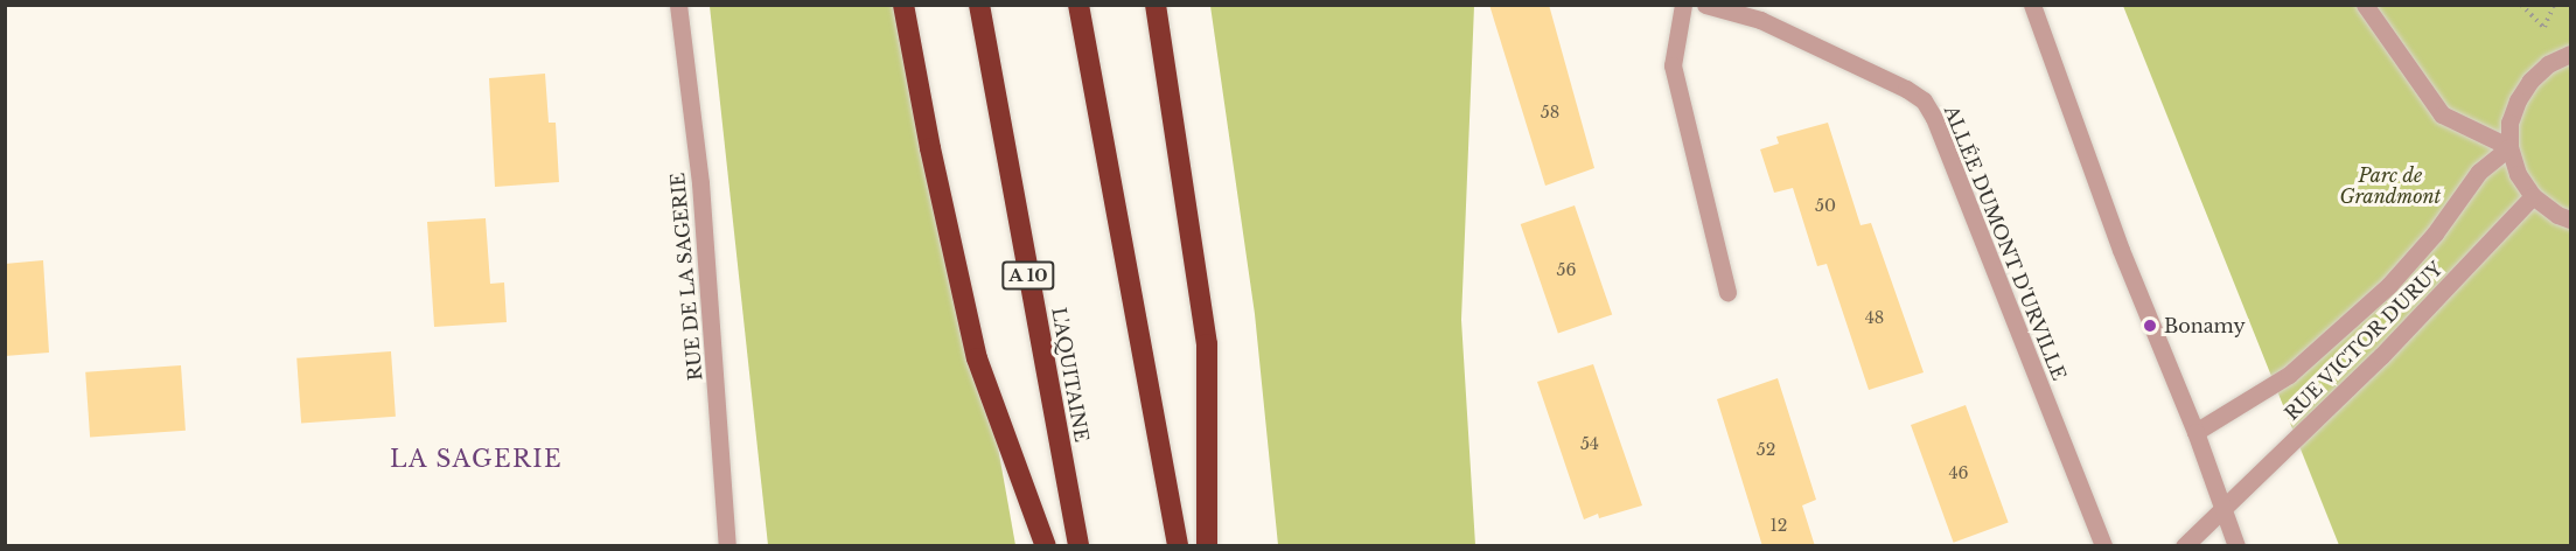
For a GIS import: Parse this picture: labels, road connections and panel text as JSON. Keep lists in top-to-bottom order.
{
  "streets": {
    "highway": ["A 10", "L'AQUITAINE"],
    "street": ["ALLÉE DUMONT D'URVILLE", "RUE DE LA SAGERIE", "RUE VICTOR DURUY"]
  },
  "districts": ["LA SAGERIE"],
  "parks": ["Parc de Grandmont"],
  "places": ["Bonamy"],
  "house_numbers": [
    "58",
    "50",
    "56",
    "48",
    "54",
    "52",
    "46",
    "12"
  ]
}
